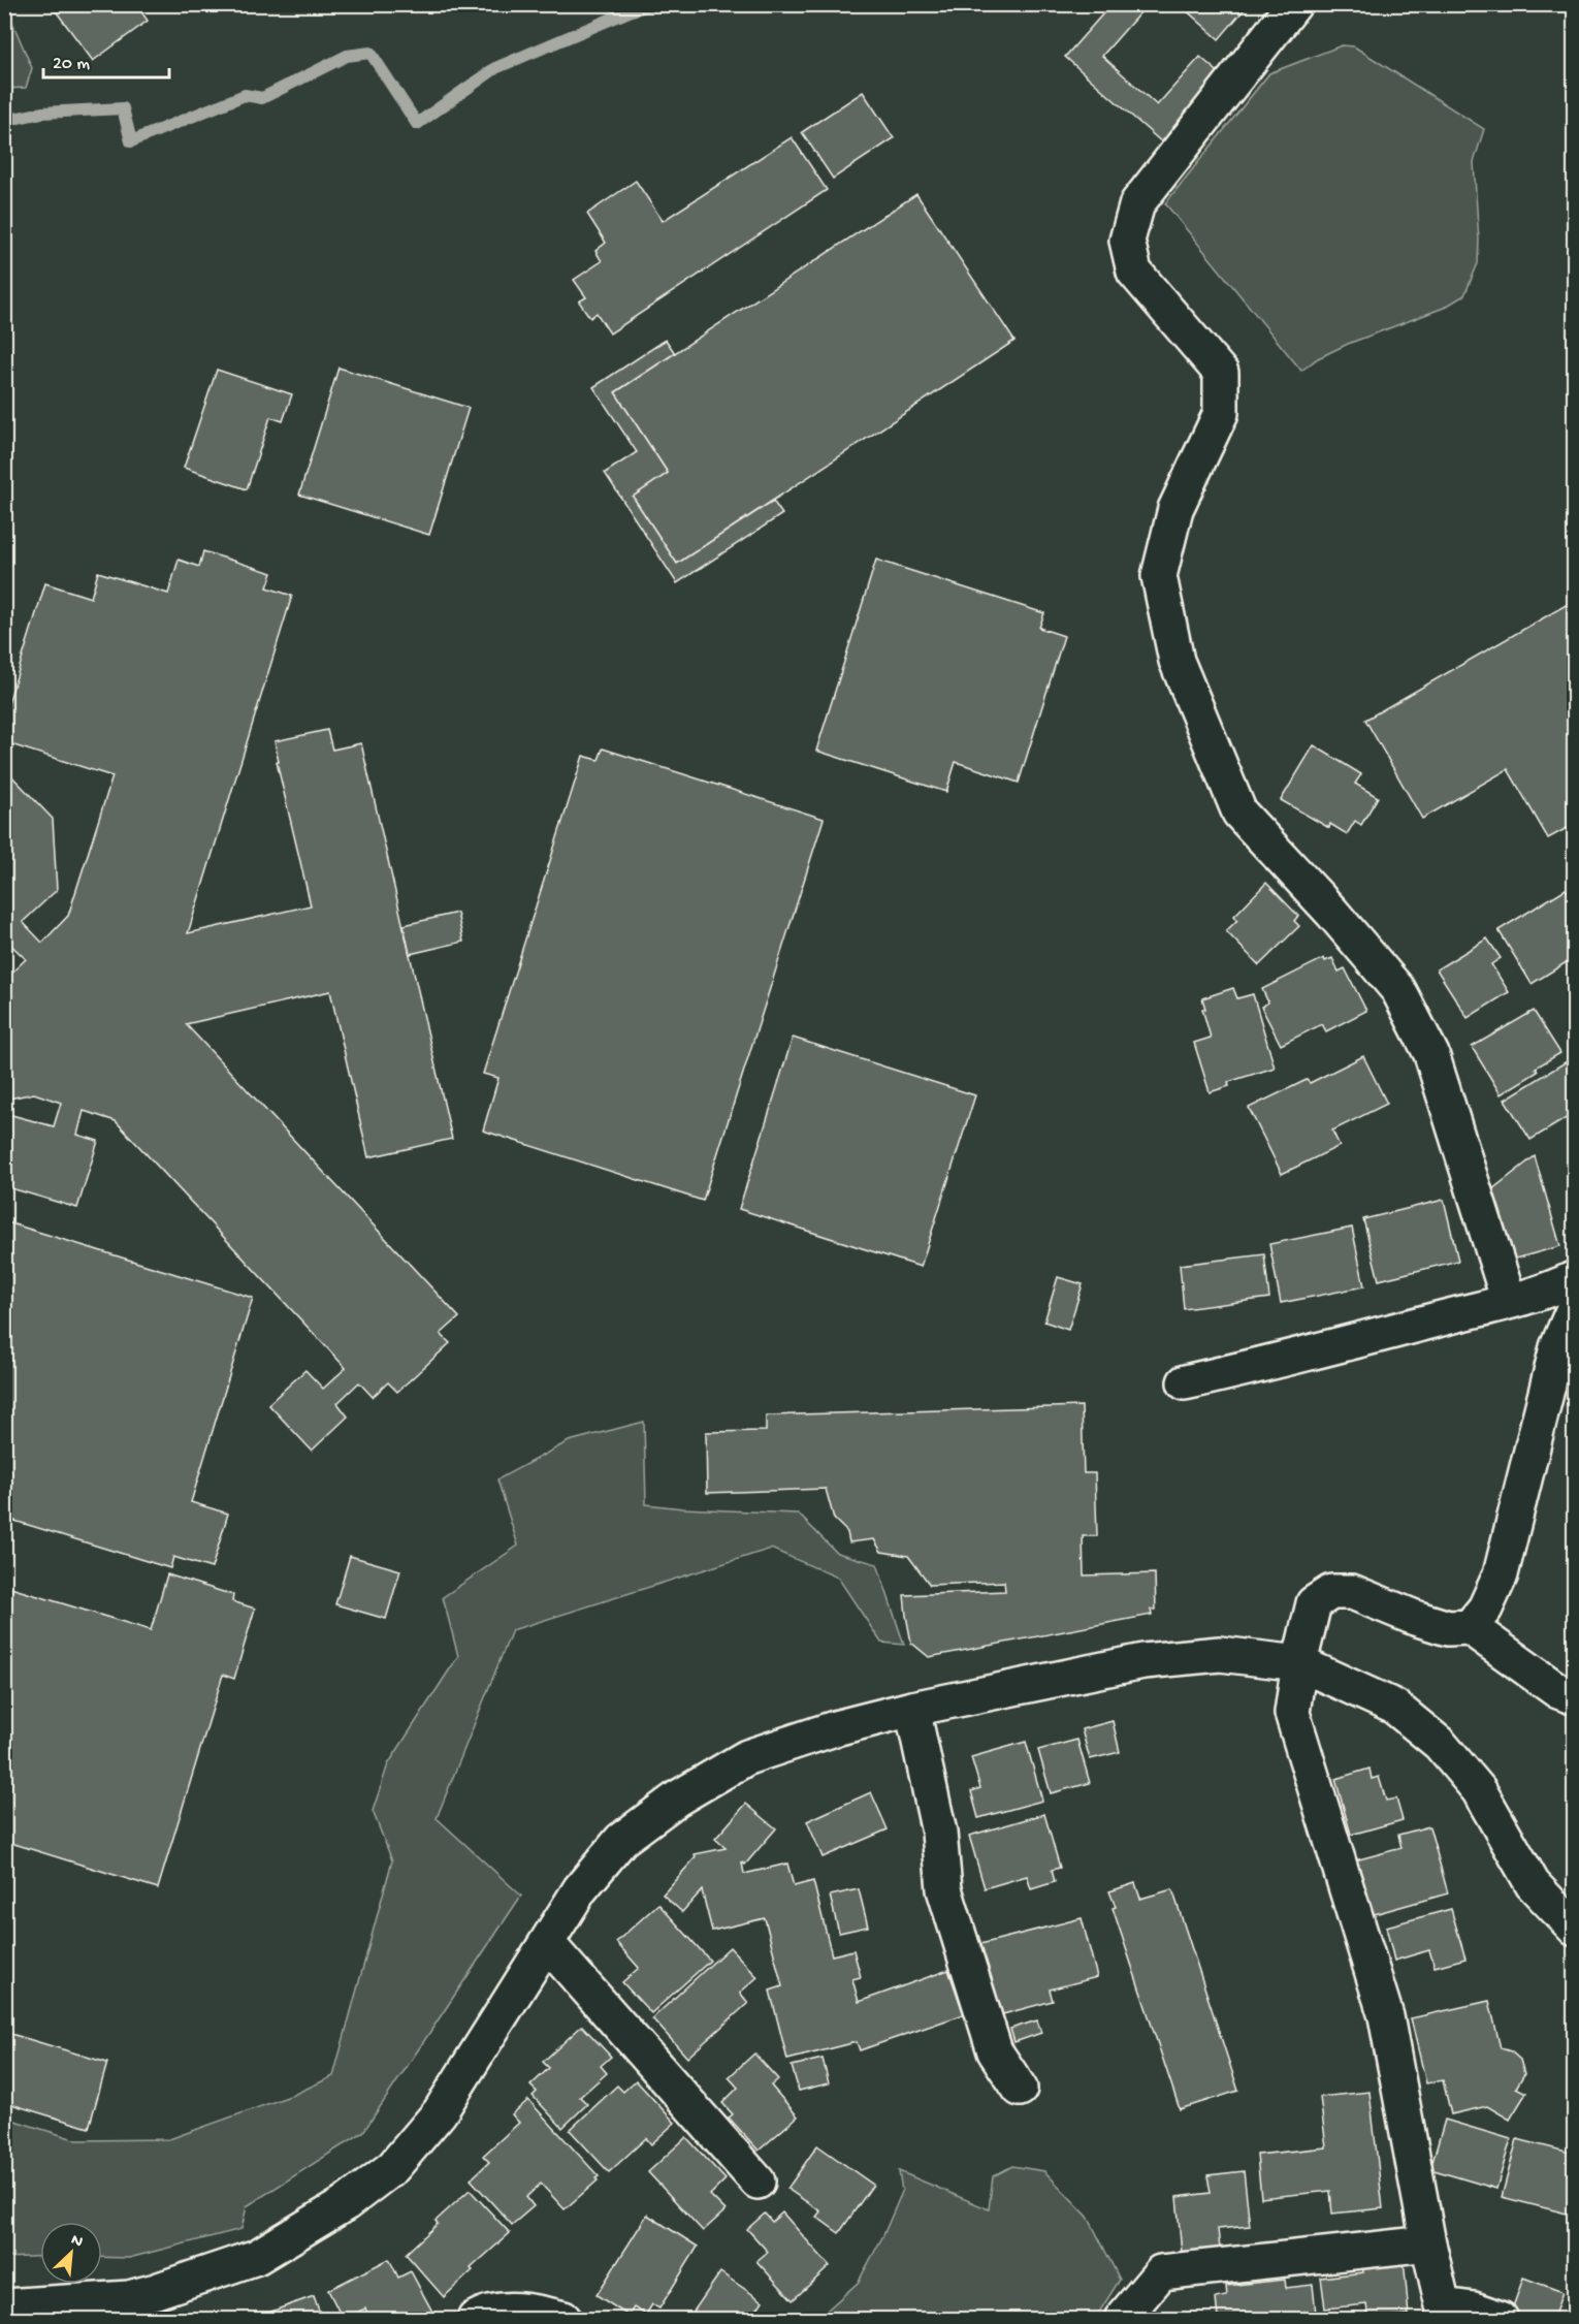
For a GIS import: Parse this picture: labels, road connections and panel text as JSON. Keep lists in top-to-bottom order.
{
  "scale_bar": "20 m",
  "north": "top right"
}
